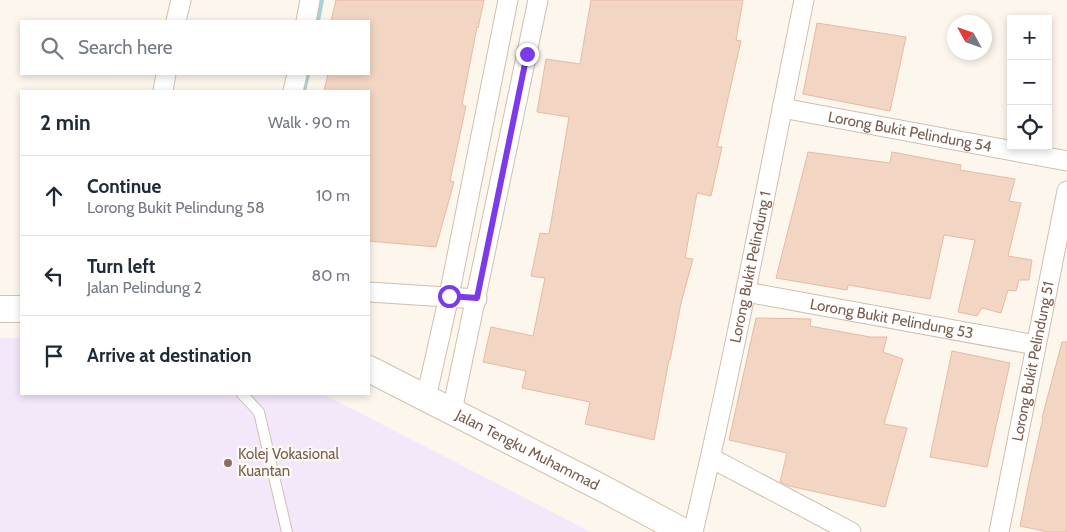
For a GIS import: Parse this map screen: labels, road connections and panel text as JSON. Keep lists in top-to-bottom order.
{
  "streets": {
    "main road": ["Jalan Tengku Muhammad"],
    "street": [
      "Lorong Bukit Pelindung 54",
      "Lorong Bukit Pelindung 1",
      "Lorong Bukit Pelindung 53",
      "Lorong Bukit Pelindung 51"
    ]
  },
  "crossings": [
    ["Lorong Bukit Pelindung 54", "Lorong Bukit Pelindung 1"],
    ["Lorong Bukit Pelindung 1", "Lorong Bukit Pelindung 53"],
    ["Lorong Bukit Pelindung 53", "Lorong Bukit Pelindung 51"]
  ],
  "places": ["Kolej Vokasional Kuantan"],
  "north": "top left",
  "page": {
    "map_buttons": ["+", "−"],
    "search": "Search here",
    "heading": ["2 min", "Walk · 90 m"],
    "list": [
      ["Continue", "Lorong Bukit Pelindung 58", "10 m"],
      ["Turn left", "Jalan Pelindung 2", "80 m"],
      "Arrive at destination"
    ]
  }
}
